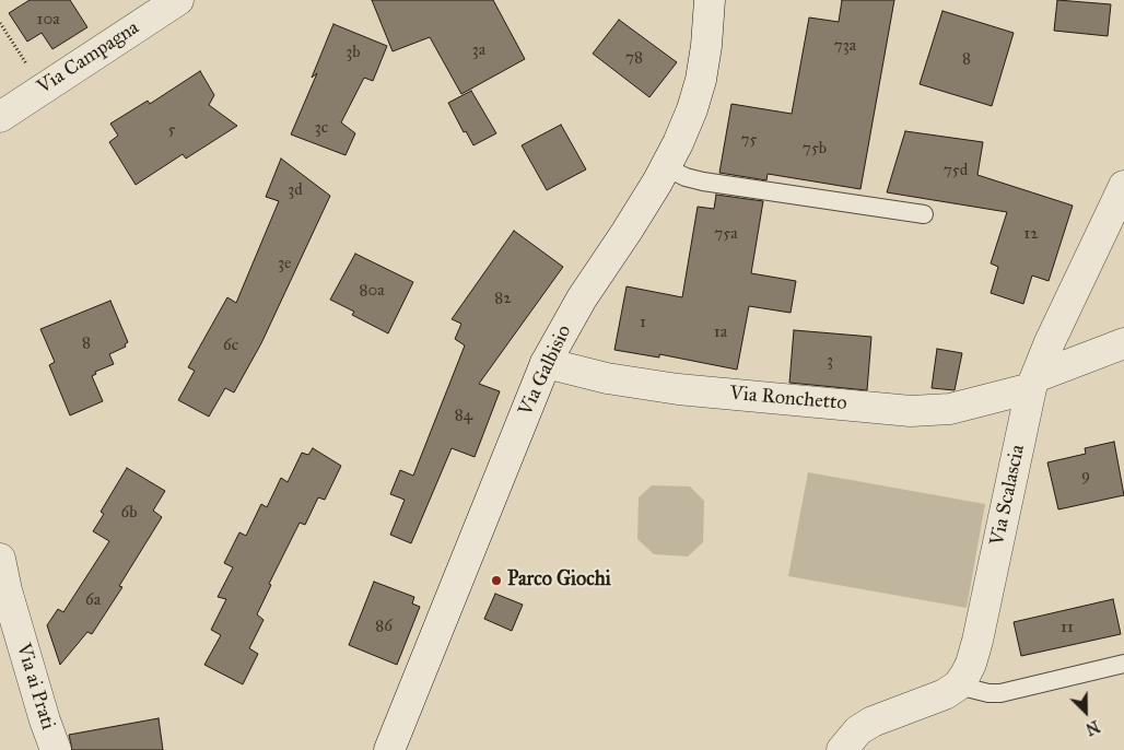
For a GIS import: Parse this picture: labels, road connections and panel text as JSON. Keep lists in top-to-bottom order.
{
  "streets": {
    "street": [
      "Via Campagna",
      "Via Galbisio",
      "Via Ronchetto",
      "Via Scalascia",
      "Via ai Prati"
    ]
  },
  "crossings": [
    ["Via Galbisio", "Via Ronchetto"],
    ["Via Ronchetto", "Via Scalascia"]
  ],
  "places": ["Parco Giochi"],
  "house_numbers": [
    "10a",
    "73a",
    "3a",
    "3b",
    "78",
    "8",
    "3c",
    "5",
    "75",
    "75b",
    "75d",
    "3d",
    "75a",
    "12",
    "3e",
    "80a",
    "82",
    "1",
    "1a",
    "8",
    "6c",
    "3",
    "84",
    "9",
    "6b",
    "6a",
    "86",
    "11"
  ],
  "north": "bottom right"
}
